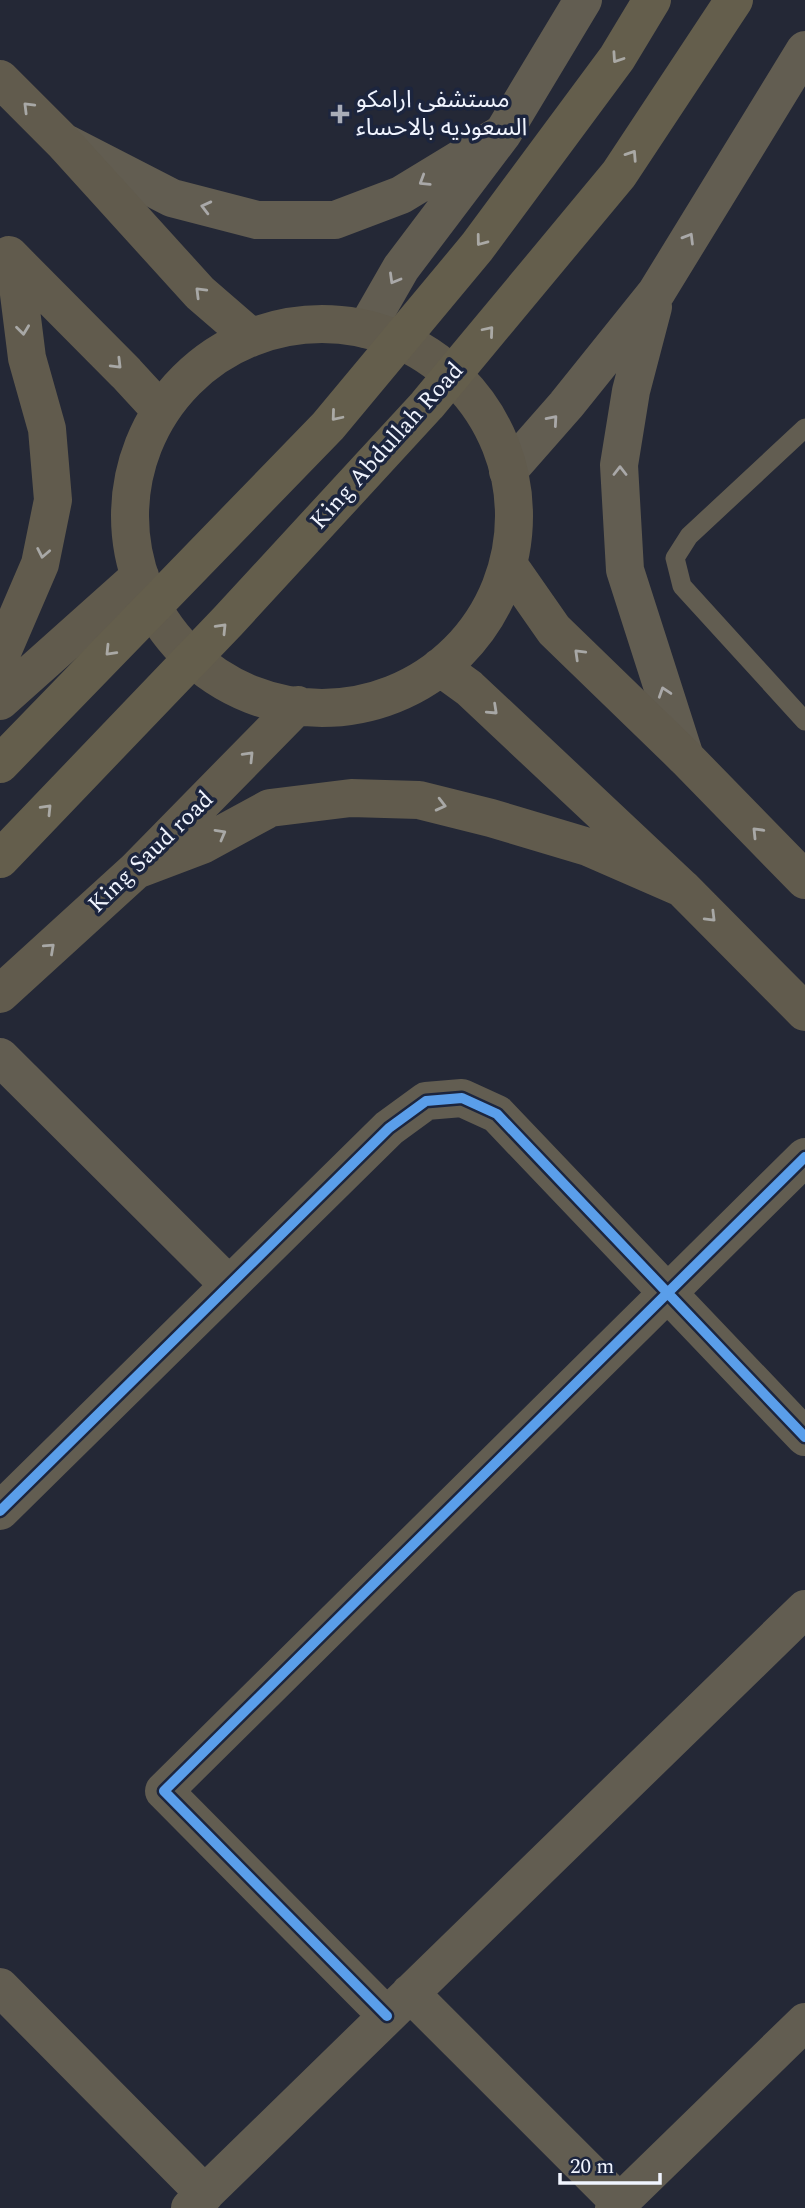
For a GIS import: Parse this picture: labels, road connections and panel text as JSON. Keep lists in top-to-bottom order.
{
  "streets": {
    "main road": ["King Abdullah Road", "King Saud road"]
  },
  "places": {
    "health": ["مستشفى ارامكو السعوديه بالاحساء"]
  },
  "scale_bar": "20 m"
}
